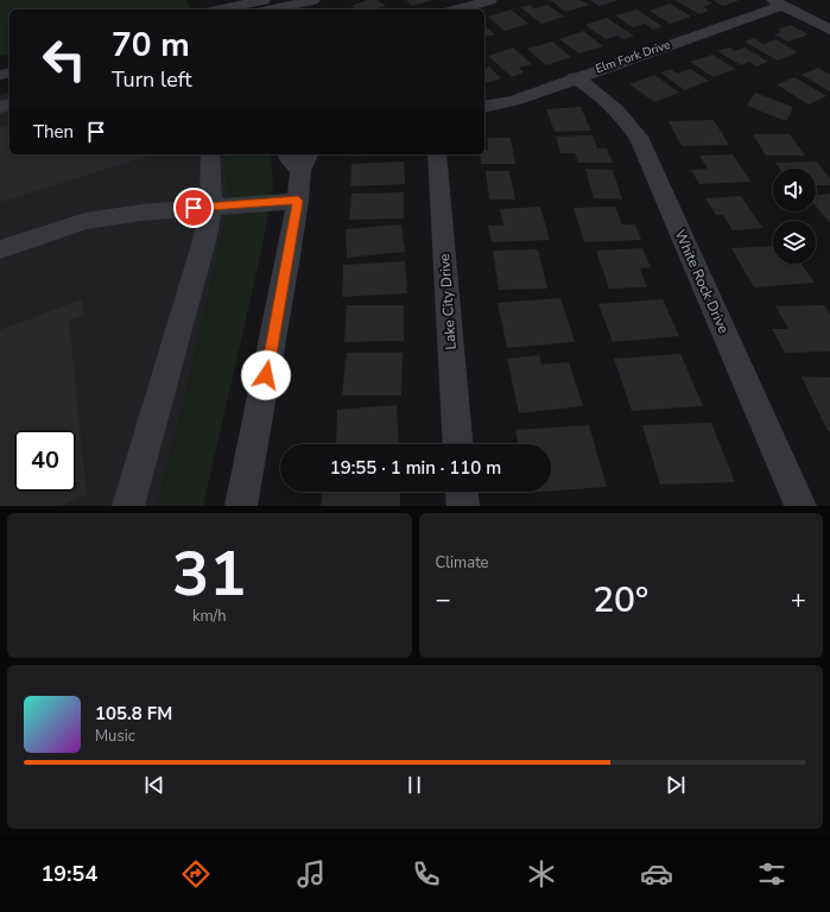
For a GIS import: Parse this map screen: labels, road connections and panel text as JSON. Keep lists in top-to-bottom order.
{
  "streets": {
    "street": ["Elm Fork Drive", "White Rock Drive", "Lake City Drive"]
  },
  "crossings": [
    ["Elm Fork Drive", "White Rock Drive"]
  ],
  "page": {
    "turn": ["70 m", "Turn left"],
    "then": "Then",
    "limit": "40",
    "trip": "19:55 · 1 min · 110 m",
    "tile": [
      ["31", "km/h"],
      "Climate"
    ],
    "heat": ["−", "20°", "+"],
    "song": ["105.8 FM", "Music"],
    "tabs": "19:54"
  }
}
